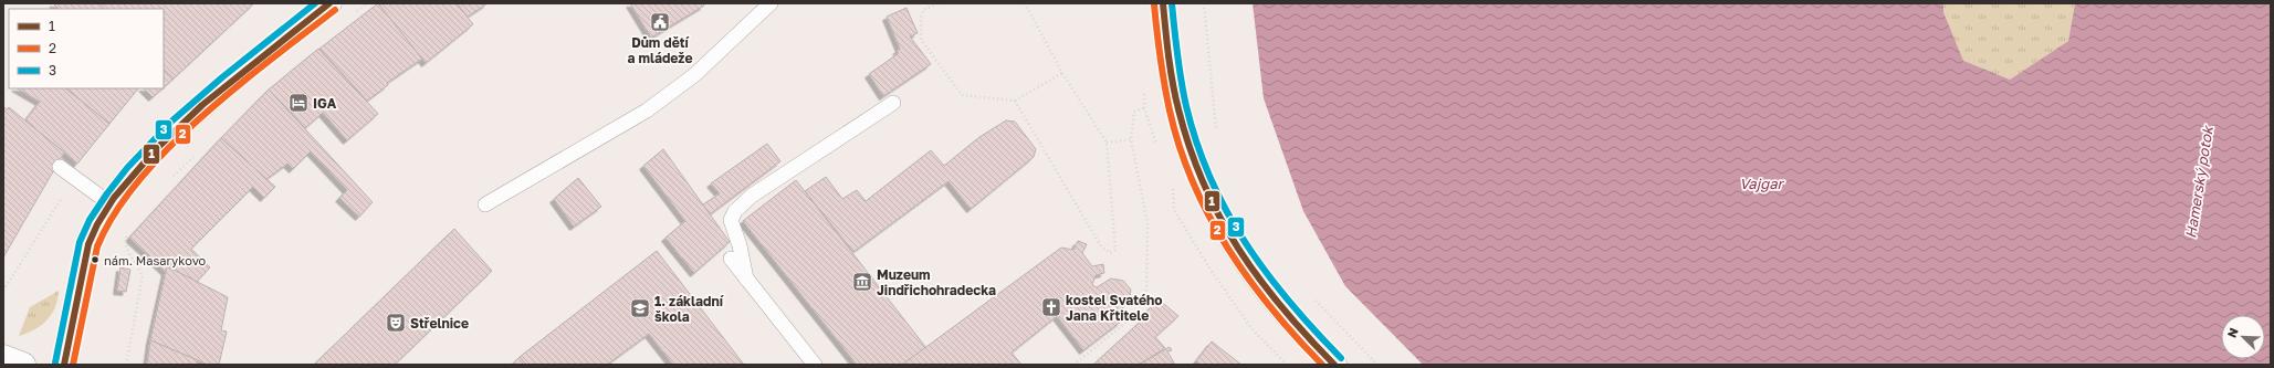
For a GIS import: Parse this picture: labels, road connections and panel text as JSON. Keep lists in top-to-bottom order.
{
  "water": ["Hamerský potok", "Vajgar"],
  "places": {
    "public building": ["Dům dětí a mládeže"],
    "hotel": ["IGA"],
    "other": ["nám. Masarykovo"],
    "museum": ["Muzeum Jindřichohradecka"],
    "church": ["kostel Svatého Jana Křtitele"],
    "school or university": ["1. základní škola"],
    "theatre": ["Střelnice"]
  },
  "lines": ["transit line 1", "transit line 3", "transit line 2"],
  "legend": ["1", "2", "3"],
  "north": "top left"
}
